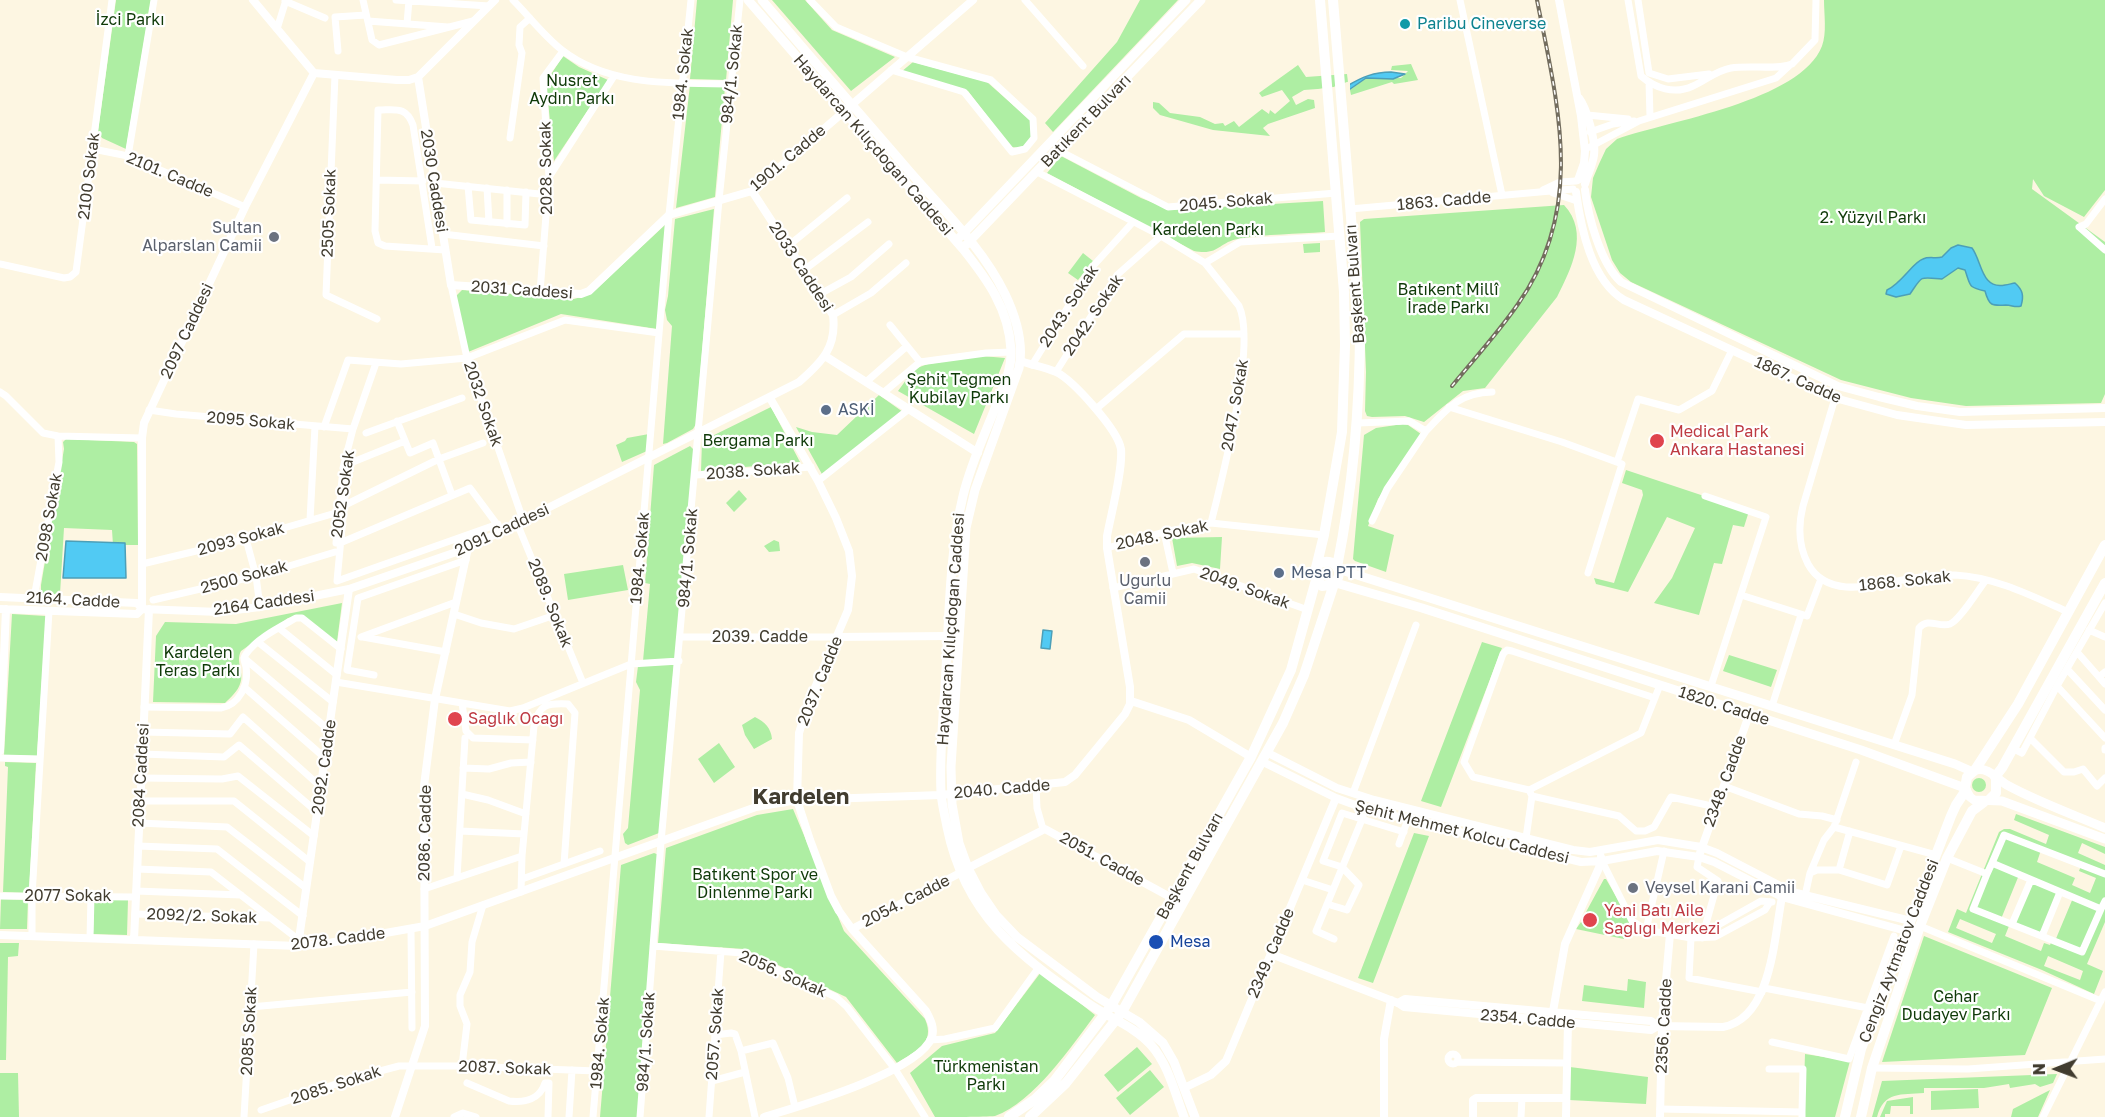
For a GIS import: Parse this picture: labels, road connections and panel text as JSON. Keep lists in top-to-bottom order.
{
  "streets": {
    "main road": [
      "Batıkent Bulvarı",
      "Haydarcan Kılıçdoğan Caddesi",
      "Başkent Bulvarı",
      "1820. Cadde",
      "Cengiz Aytmatov Caddesi"
    ],
    "street": [
      "1984. Sokak",
      "984/1. Sokak",
      "1901. Cadde",
      "2028. Sokak",
      "2101. Cadde",
      "2100 Sokak",
      "2030 Caddesi",
      "1863. Cadde",
      "2045. Sokak",
      "2505 Sokak",
      "2033 Caddesi",
      "2031 Caddesi",
      "2043. Sokak",
      "2042. Sokak",
      "2097 Caddesi",
      "1867. Cadde",
      "2032 Sokak",
      "2047. Sokak",
      "2095 Sokak",
      "2038. Sokak",
      "2052 Sokak",
      "2098 Sokak",
      "2091 Caddesi",
      "2048. Sokak",
      "2093 Sokak",
      "2500 Sokak",
      "1868. Sokak",
      "2049. Sokak",
      "2164. Cadde",
      "2164 Caddesi",
      "2089. Sokak",
      "2039. Cadde",
      "2037. Cadde",
      "2092. Cadde",
      "2084 Caddesi",
      "2348. Cadde",
      "2040. Cadde",
      "Şehit Mehmet Kolcu Caddesi",
      "2086. Cadde",
      "2051. Cadde",
      "2077 Sokak",
      "2054. Cadde",
      "2092/2. Sokak",
      "2078. Cadde",
      "2349. Cadde",
      "2056. Sokak",
      "2354. Cadde",
      "2356. Cadde",
      "2085 Sokak",
      "2057. Sokak",
      "2087. Sokak",
      "2085. Sokak"
    ]
  },
  "crossings": [
    ["1984. Sokak", "1901. Cadde"],
    ["1984. Sokak", "2033 Caddesi"],
    ["1984. Sokak", "2031 Caddesi"],
    ["1984. Sokak", "2091 Caddesi"],
    ["1984. Sokak", "2078. Cadde"],
    ["1984. Sokak", "2087. Sokak"],
    ["984/1. Sokak", "1901. Cadde"],
    ["984/1. Sokak", "2033 Caddesi"],
    ["984/1. Sokak", "2038. Sokak"],
    ["984/1. Sokak", "2039. Cadde"],
    ["984/1. Sokak", "2040. Cadde"],
    ["984/1. Sokak", "2078. Cadde"],
    ["984/1. Sokak", "2056. Sokak"],
    ["Batıkent Bulvarı", "Haydarcan Kılıçdoğan Caddesi"],
    ["Batıkent Bulvarı", "2045. Sokak"],
    ["Haydarcan Kılıçdoğan Caddesi", "1901. Cadde"],
    ["Haydarcan Kılıçdoğan Caddesi", "Başkent Bulvarı"],
    ["Haydarcan Kılıçdoğan Caddesi", "2039. Cadde"],
    ["Haydarcan Kılıçdoğan Caddesi", "2040. Cadde"],
    ["Haydarcan Kılıçdoğan Caddesi", "2051. Cadde"],
    ["Haydarcan Kılıçdoğan Caddesi", "2054. Cadde"],
    ["Haydarcan Kılıçdoğan Caddesi", "2349. Cadde"],
    ["1901. Cadde", "2033 Caddesi"],
    ["1901. Cadde", "2031 Caddesi"],
    ["2028. Sokak", "2031 Caddesi"],
    ["2101. Cadde", "2100 Sokak"],
    ["2101. Cadde", "2097 Caddesi"],
    ["2030 Caddesi", "2031 Caddesi"],
    ["2030 Caddesi", "2032 Sokak"],
    ["1863. Cadde", "Başkent Bulvarı"],
    ["2045. Sokak", "Başkent Bulvarı"],
    ["2033 Caddesi", "2091 Caddesi"],
    ["2033 Caddesi", "2037. Cadde"],
    ["Başkent Bulvarı", "2048. Sokak"],
    ["Başkent Bulvarı", "2049. Sokak"],
    ["Başkent Bulvarı", "1820. Cadde"],
    ["Başkent Bulvarı", "Şehit Mehmet Kolcu Caddesi"],
    ["Başkent Bulvarı", "2051. Cadde"],
    ["2031 Caddesi", "2032 Sokak"],
    ["2097 Caddesi", "2095 Sokak"],
    ["2097 Caddesi", "2093 Sokak"],
    ["2097 Caddesi", "2164. Cadde"],
    ["2097 Caddesi", "2164 Caddesi"],
    ["2097 Caddesi", "2084 Caddesi"],
    ["2032 Sokak", "2091 Caddesi"],
    ["2032 Sokak", "2089. Sokak"],
    ["2047. Sokak", "2048. Sokak"],
    ["2095 Sokak", "2052 Sokak"],
    ["2038. Sokak", "2037. Cadde"],
    ["2052 Sokak", "2093 Sokak"],
    ["2052 Sokak", "2500 Sokak"],
    ["2052 Sokak", "2164 Caddesi"],
    ["2098 Sokak", "2164. Cadde"],
    ["2091 Caddesi", "2164 Caddesi"],
    ["2091 Caddesi", "2089. Sokak"],
    ["2091 Caddesi", "2092. Cadde"],
    ["2091 Caddesi", "2086. Cadde"],
    ["1868. Sokak", "Cengiz Aytmatov Caddesi"],
    ["2164. Cadde", "2164 Caddesi"],
    ["2164. Cadde", "2084 Caddesi"],
    ["2164 Caddesi", "2092. Cadde"],
    ["2164 Caddesi", "2084 Caddesi"],
    ["2039. Cadde", "2037. Cadde"],
    ["2037. Cadde", "2040. Cadde"],
    ["2037. Cadde", "2054. Cadde"],
    ["1820. Cadde", "2348. Cadde"],
    ["1820. Cadde", "Cengiz Aytmatov Caddesi"],
    ["2092. Cadde", "2078. Cadde"],
    ["2084 Caddesi", "2077 Sokak"],
    ["2084 Caddesi", "2092/2. Sokak"],
    ["2084 Caddesi", "2078. Cadde"],
    ["2348. Cadde", "Şehit Mehmet Kolcu Caddesi"],
    ["2040. Cadde", "2078. Cadde"],
    ["Şehit Mehmet Kolcu Caddesi", "Cengiz Aytmatov Caddesi"],
    ["Şehit Mehmet Kolcu Caddesi", "2349. Cadde"],
    ["Şehit Mehmet Kolcu Caddesi", "2354. Cadde"],
    ["2086. Cadde", "2078. Cadde"],
    ["2086. Cadde", "2087. Sokak"],
    ["2086. Cadde", "2085. Sokak"],
    ["2051. Cadde", "2054. Cadde"],
    ["2078. Cadde", "2085 Sokak"],
    ["2349. Cadde", "2354. Cadde"],
    ["2056. Sokak", "2057. Sokak"],
    ["2354. Cadde", "2356. Cadde"],
    ["2087. Sokak", "2085. Sokak"]
  ],
  "districts": ["Kardelen"],
  "parks": [
    "İzci Parkı",
    "Nusret Aydın Parkı",
    "2. Yüzyıl Parkı",
    "Kardelen Parkı",
    "Batıkent Millî İrade Parkı",
    "Şehit Teğmen Kubilay Parkı",
    "Bergama Parkı",
    "Kardelen Teras Parkı",
    "Batıkent Spor ve Dinlenme Parkı",
    "Cehar Dudayev Parkı",
    "Türkmenistan Parkı"
  ],
  "places": [
    "Paribu Cineverse",
    "Sultan Alparslan Camii",
    "ASKİ",
    "Medical Park Ankara Hastanesi",
    "Uğurlu Camii",
    "Mesa PTT",
    "Sağlık Ocağı",
    "Veysel Karani Camii",
    "Yeni Batı Aile Sağlığı Merkezi",
    "Mesa"
  ],
  "north": "left"
}
